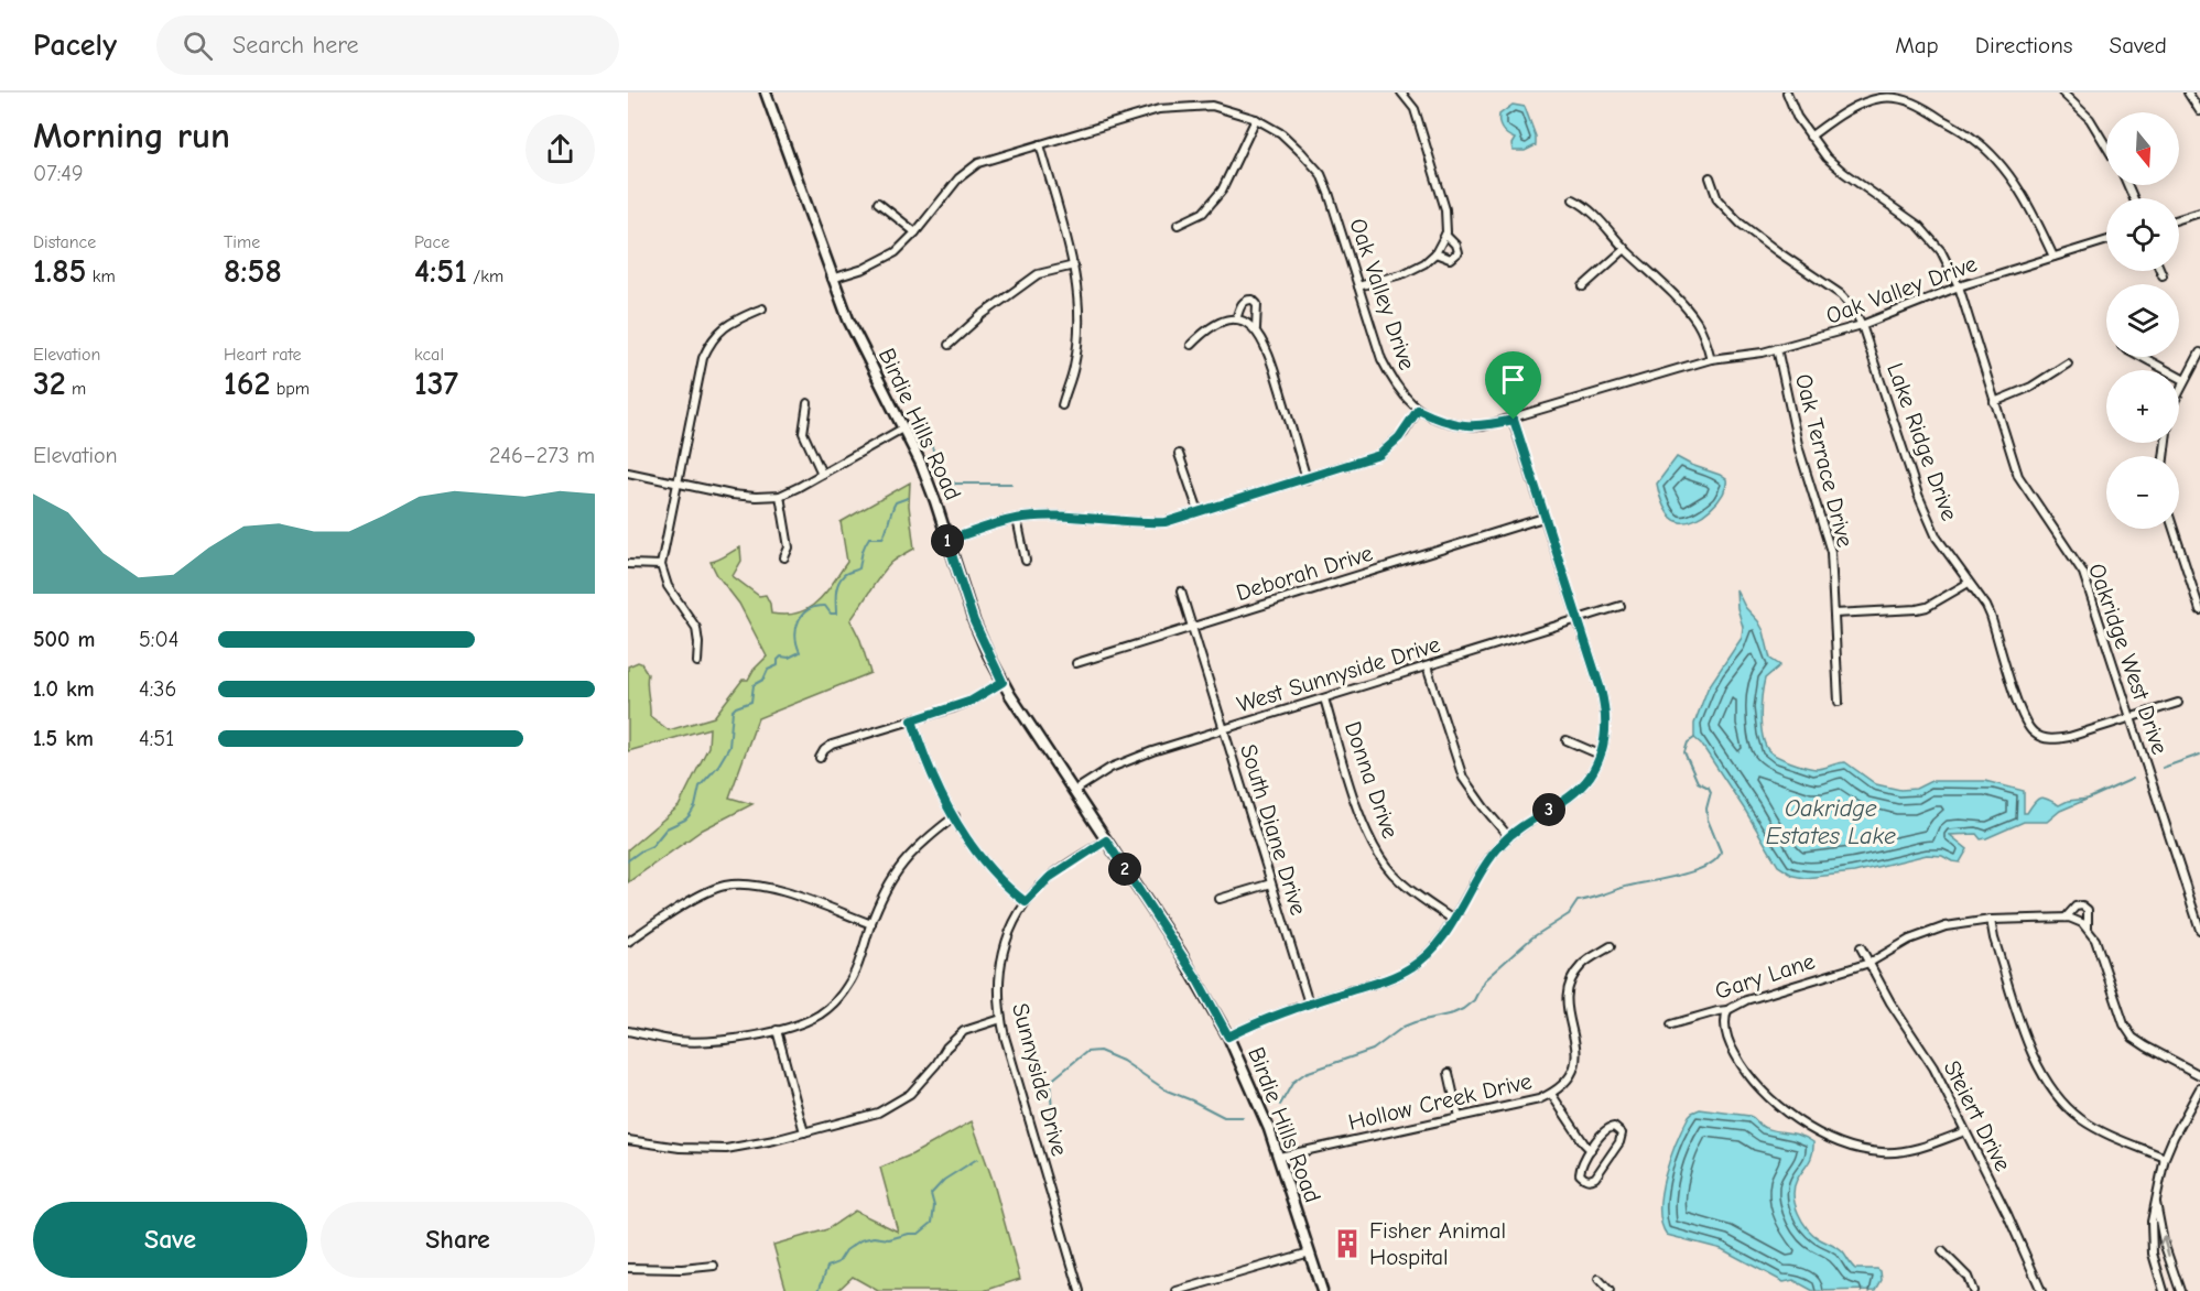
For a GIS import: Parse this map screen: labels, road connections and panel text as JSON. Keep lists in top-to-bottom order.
{
  "streets": {
    "main road": ["Birdie Hills Road"],
    "street": [
      "Oak Valley Drive",
      "Lake Ridge Drive",
      "Oak Terrace Drive",
      "Deborah Drive",
      "Oakridge West Drive",
      "West Sunnyside Drive",
      "Donna Drive",
      "South Diane Drive",
      "Gary Lane",
      "Sunnyside Drive",
      "Hollow Creek Drive",
      "Steiert Drive"
    ]
  },
  "crossings": [
    ["Oak Valley Drive", "Birdie Hills Road"],
    ["Oak Valley Drive", "Lake Ridge Drive"],
    ["Oak Valley Drive", "Oak Terrace Drive"],
    ["Oak Valley Drive", "Oakridge West Drive"],
    ["Birdie Hills Road", "West Sunnyside Drive"],
    ["Birdie Hills Road", "Sunnyside Drive"],
    ["Birdie Hills Road", "Hollow Creek Drive"],
    ["Lake Ridge Drive", "Oakridge West Drive"],
    ["Deborah Drive", "South Diane Drive"],
    ["West Sunnyside Drive", "Donna Drive"],
    ["West Sunnyside Drive", "South Diane Drive"],
    ["Gary Lane", "Steiert Drive"]
  ],
  "water": ["Oakridge Estates Lake"],
  "places": {
    "building": ["Fisher Animal Hospital"]
  },
  "north": "bottom",
  "page": {
    "header": "Pacely",
    "search": "Search here",
    "nav": ["Map", "Directions", "Saved"],
    "heading": ["Morning run", "07:49"],
    "map_buttons": ["+", "−"],
    "stats": [
      ["Distance", "1.85 km"],
      ["Time", "8:58"],
      ["Pace", "4:51 /km"],
      ["Elevation", "32 m"],
      ["Heart rate", "162 bpm"],
      ["kcal", "137"]
    ],
    "chart": ["Elevation", "246–273 m"],
    "pins": ["1", "3", "2"],
    "list": [
      {
        "name": "500 m",
        "note": "5:04"
      },
      {
        "name": "1.0 km",
        "note": "4:36"
      },
      {
        "name": "1.5 km",
        "note": "4:51"
      }
    ],
    "buttons": ["Save", "Share"]
  }
}
